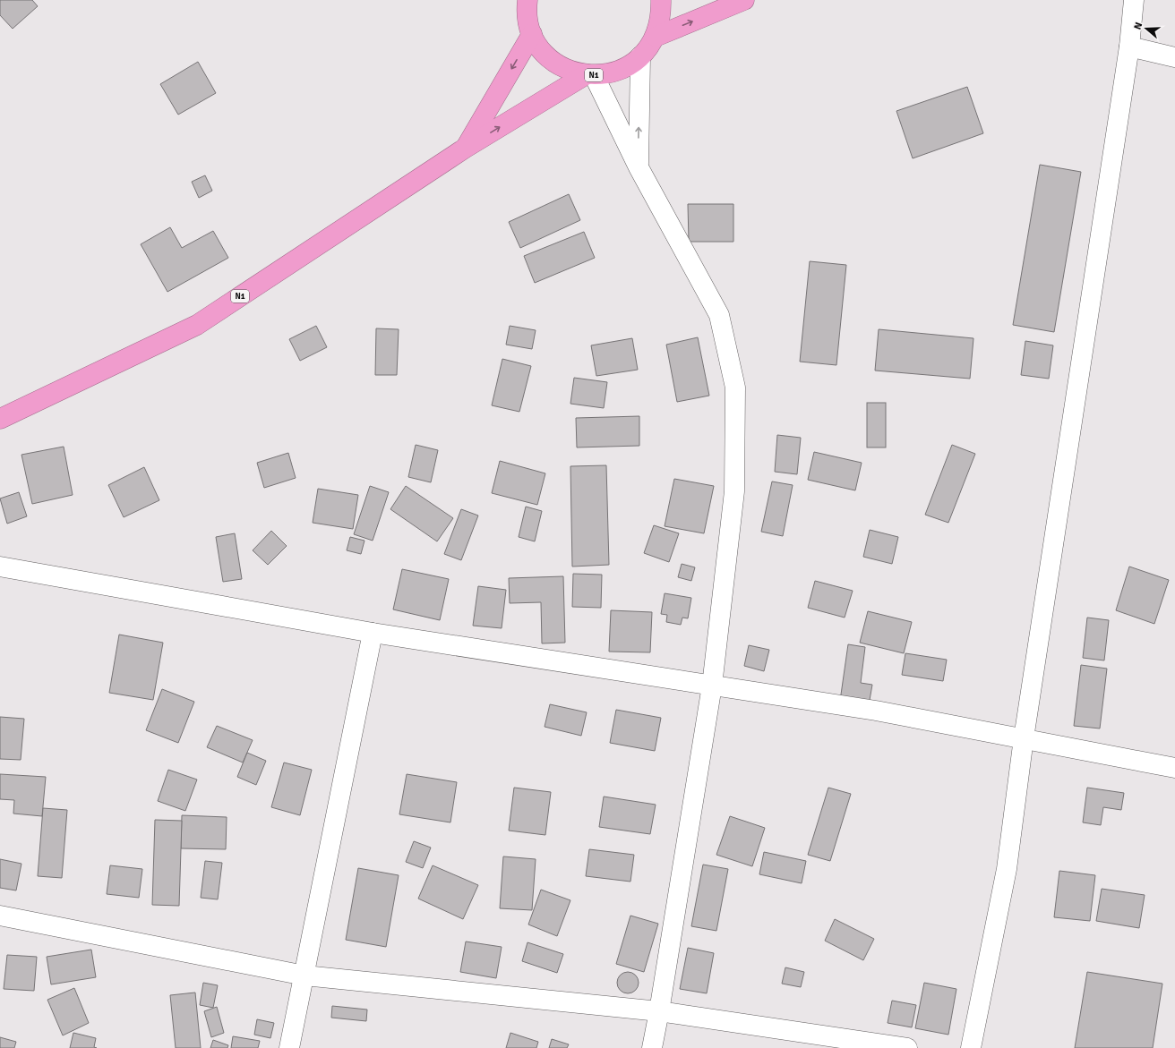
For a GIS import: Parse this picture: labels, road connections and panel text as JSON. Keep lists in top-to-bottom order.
{
  "streets": {
    "highway": ["N1"]
  },
  "north": "left"
}
